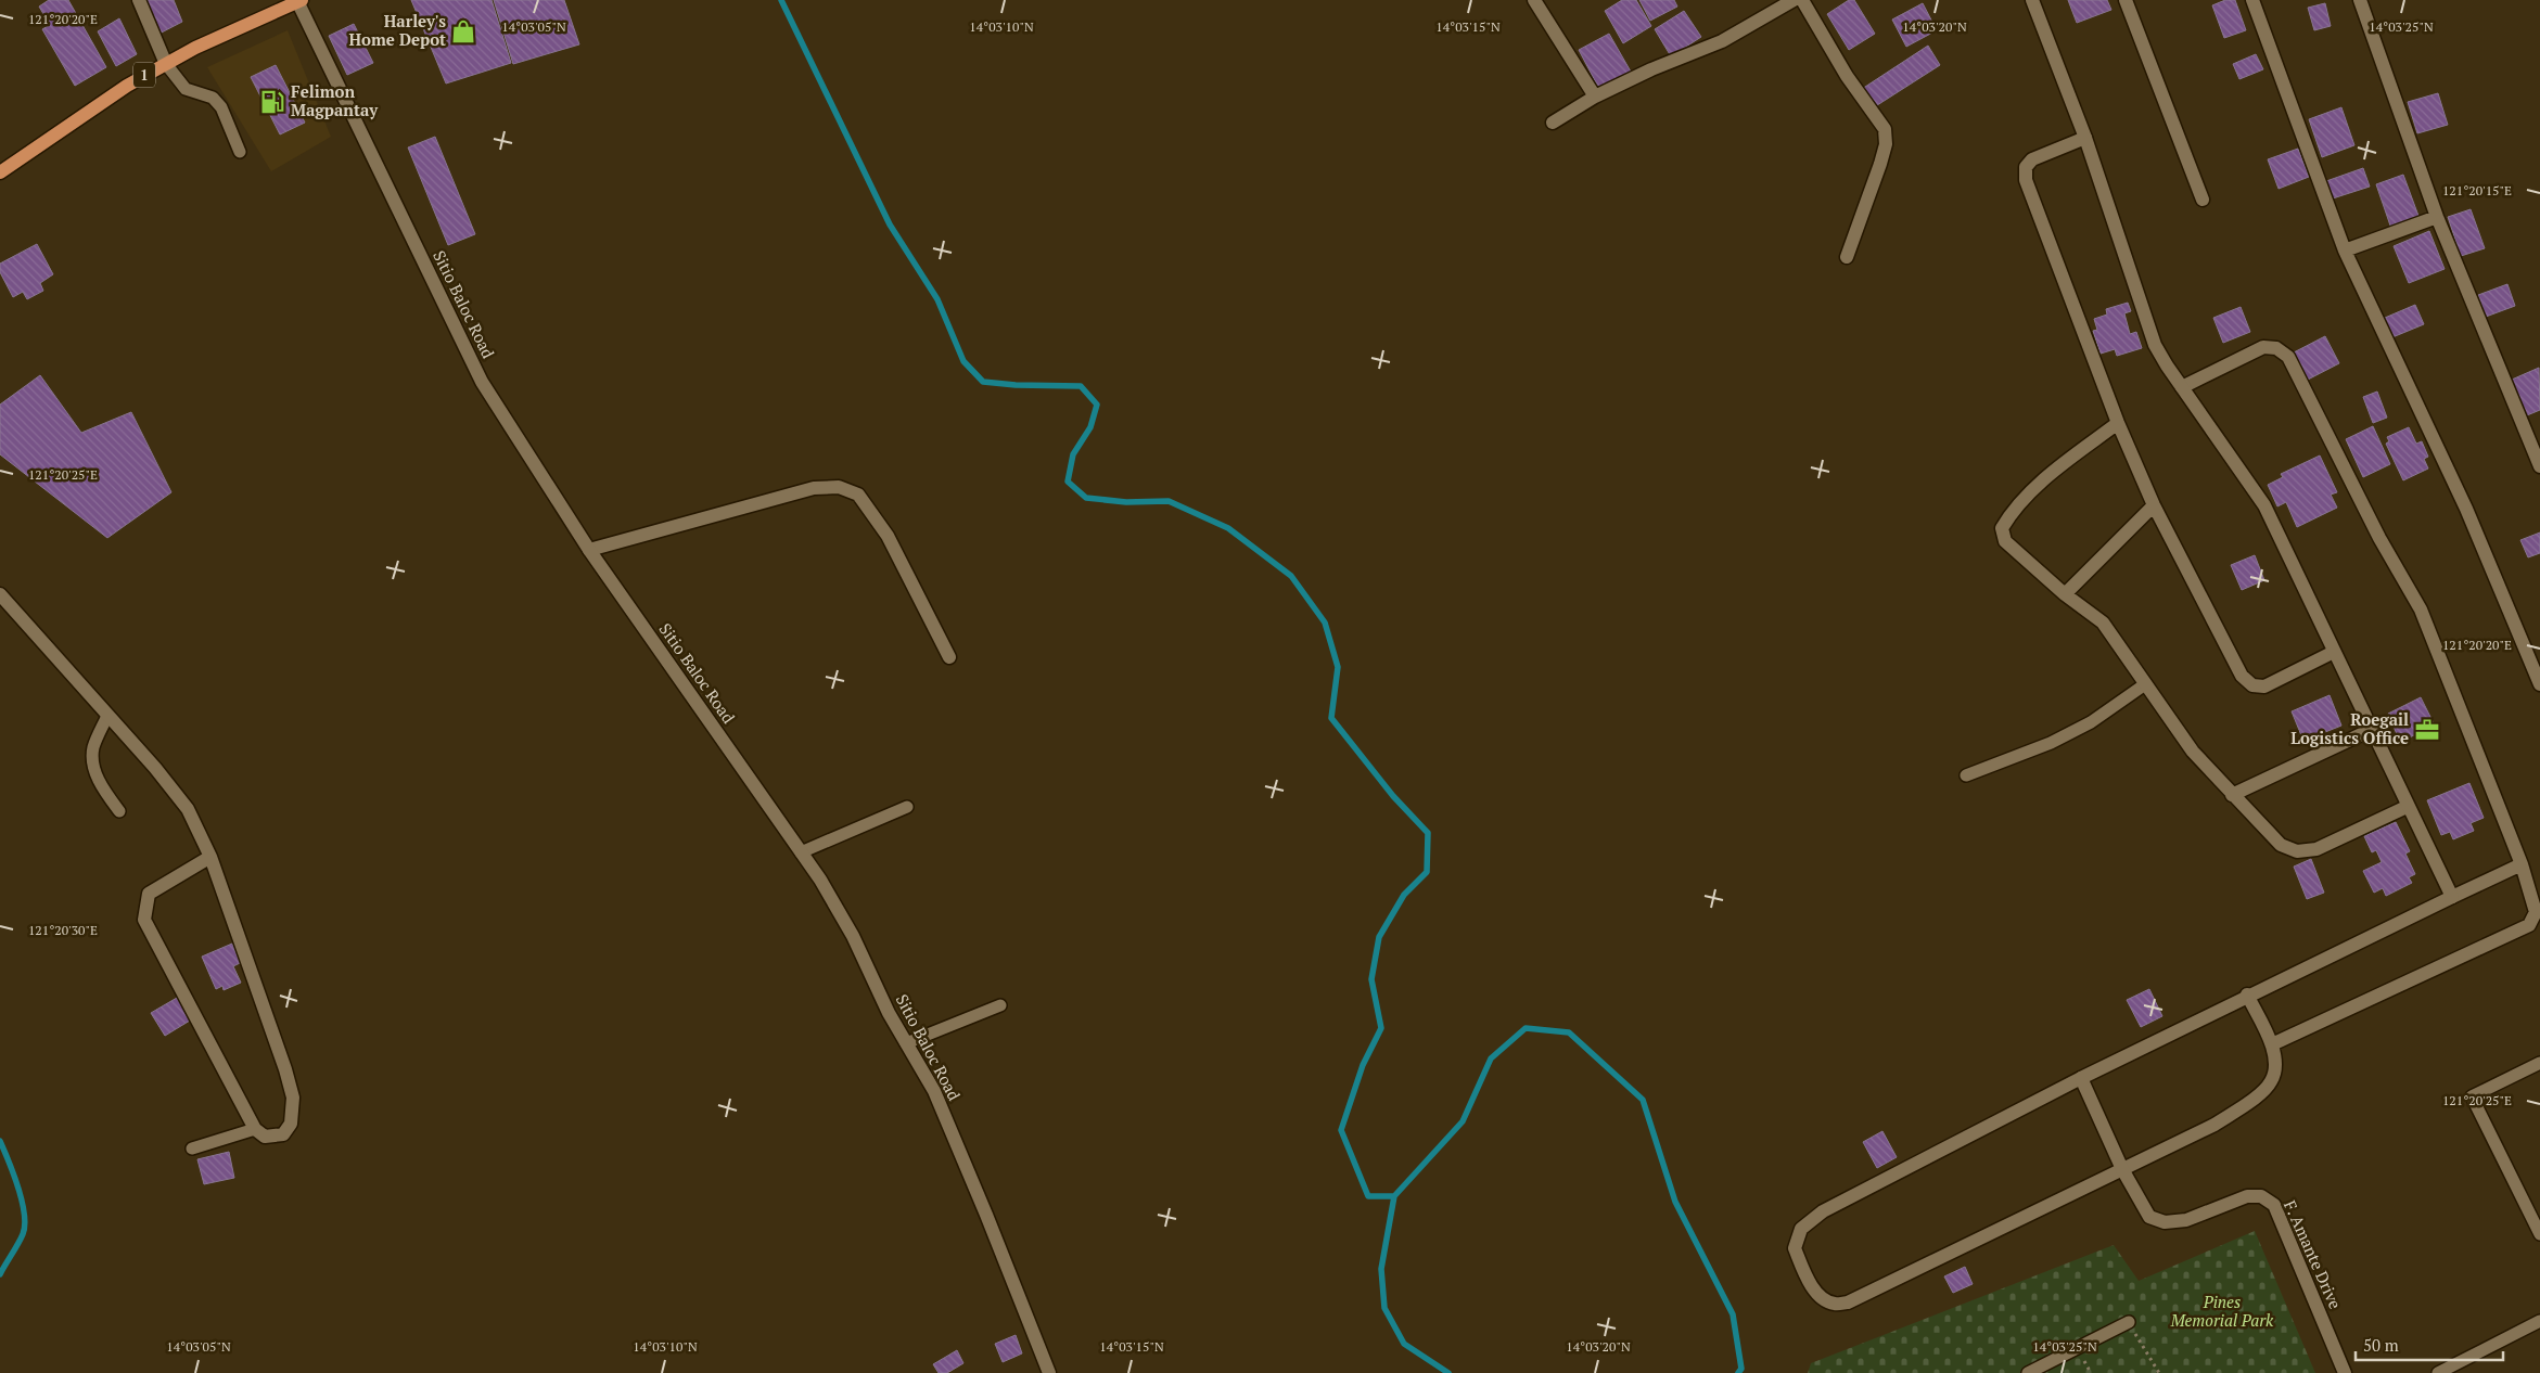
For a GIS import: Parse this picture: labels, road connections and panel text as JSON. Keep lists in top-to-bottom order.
{
  "streets": {
    "main road": ["1"],
    "street": ["Sitio Baloc Road", "F. Amante Drive"]
  },
  "crossings": [
    ["1", "Sitio Baloc Road"]
  ],
  "parks": ["Pines Memorial Park"],
  "places": {
    "shop": ["Harley's Home Depot"],
    "fuel station": ["Felimon Magpantay"],
    "office": ["Roegail Logistics Office"]
  },
  "scale_bar": "50 m",
  "coordinates": [
    "121°20'20\"E",
    "14°03'05\"N",
    "14°03'10\"N",
    "14°03'15\"N",
    "14°03'20\"N",
    "14°03'25\"N",
    "121°20'15\"E",
    "121°20'25\"E",
    "121°20'30\"E"
  ]
}
